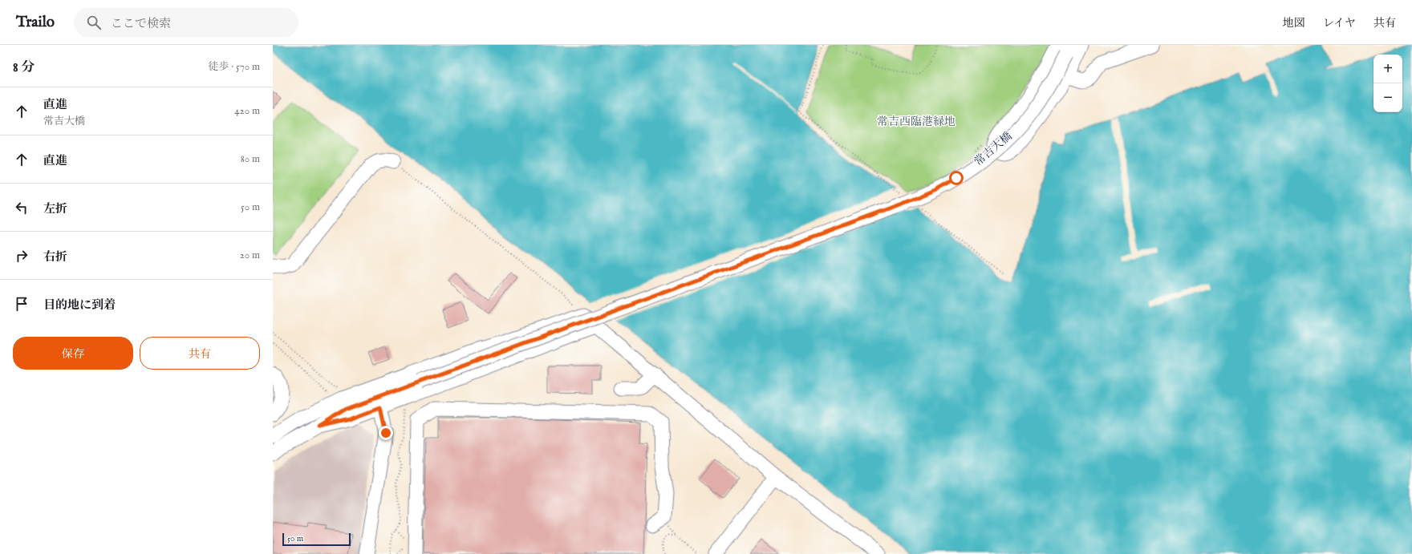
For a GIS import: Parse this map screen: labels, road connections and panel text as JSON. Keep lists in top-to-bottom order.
{
  "streets": {
    "street": ["常吉大橋"]
  },
  "parks": ["常吉西臨港緑地"],
  "scale_bar": "50 m",
  "page": {
    "header": "Trailo",
    "search": "ここで検索",
    "nav": ["地図", "レイヤ", "共有"],
    "heading": ["8 分", "徒歩 · 570 m"],
    "map_buttons": ["+", "−"],
    "list": [
      ["直進", "常吉大橋", "420 m"],
      ["直進", "80 m"],
      ["左折", "50 m"],
      ["右折", "20 m"],
      "目的地に到着"
    ],
    "buttons": ["保存", "共有"],
    "scale": "50 m"
  }
}
